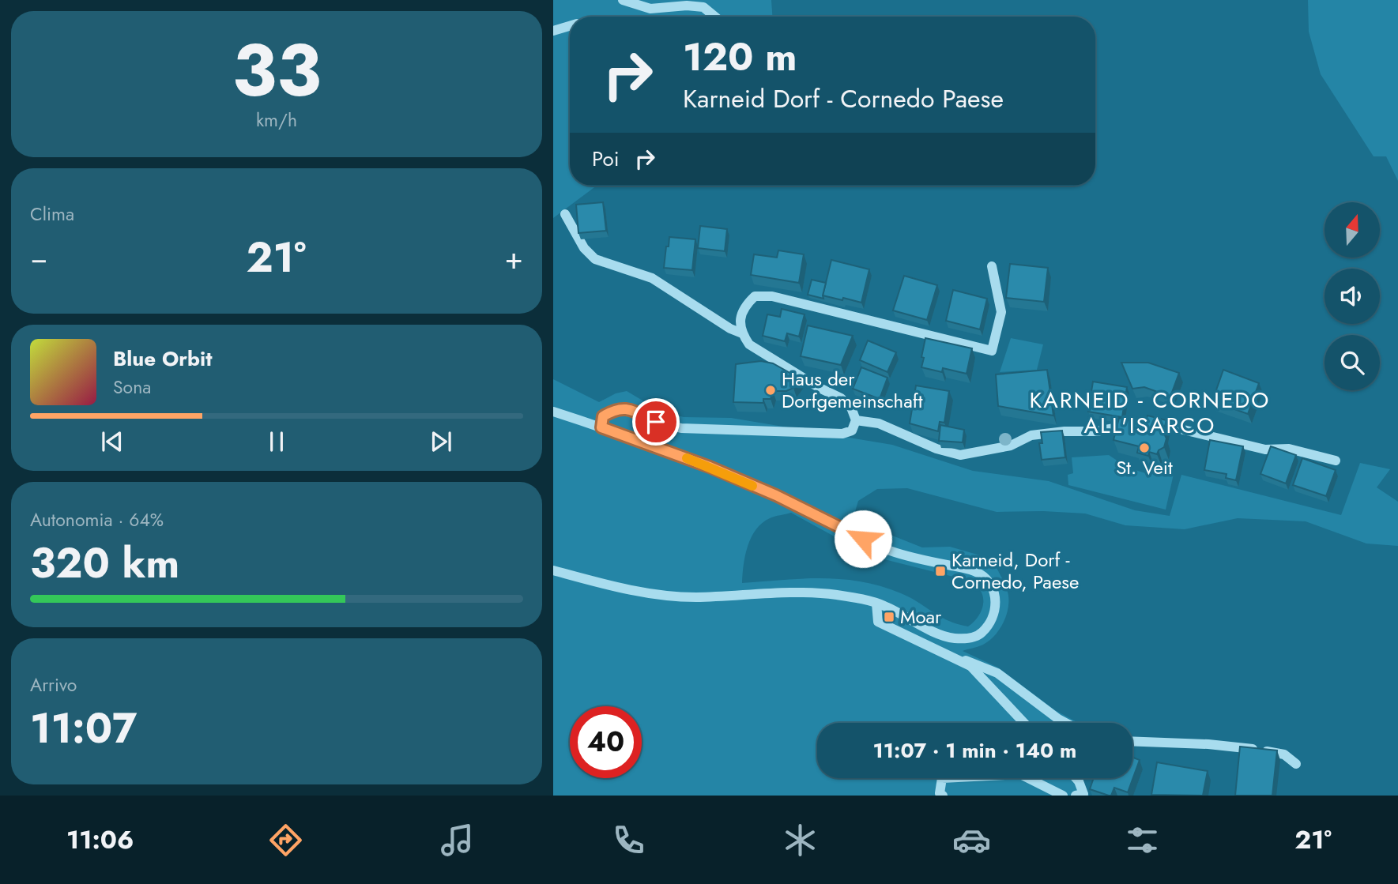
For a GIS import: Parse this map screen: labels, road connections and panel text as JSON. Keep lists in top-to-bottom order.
{
  "districts": ["KARNEID - CORNEDO ALL'ISARCO"],
  "places": {
    "other": ["Haus der Dorfgemeinschaft", "St. Veit"],
    "transit": ["Karneid, Dorf - Cornedo, Paese", "Moar"]
  },
  "north": "top",
  "page": {
    "tile": [
      ["33", "km/h"],
      "Clima",
      ["Autonomia · 64%", "320 km"],
      ["Arrivo", "11:07"]
    ],
    "turn": ["120 m", "Karneid Dorf - Cornedo Paese"],
    "then": "Poi",
    "heat": ["−", "21°", "+"],
    "song": ["Blue Orbit", "Sona"],
    "limit": "40",
    "trip": "11:07 · 1 min · 140 m",
    "tabs": ["11:06", "21°"]
  }
}
